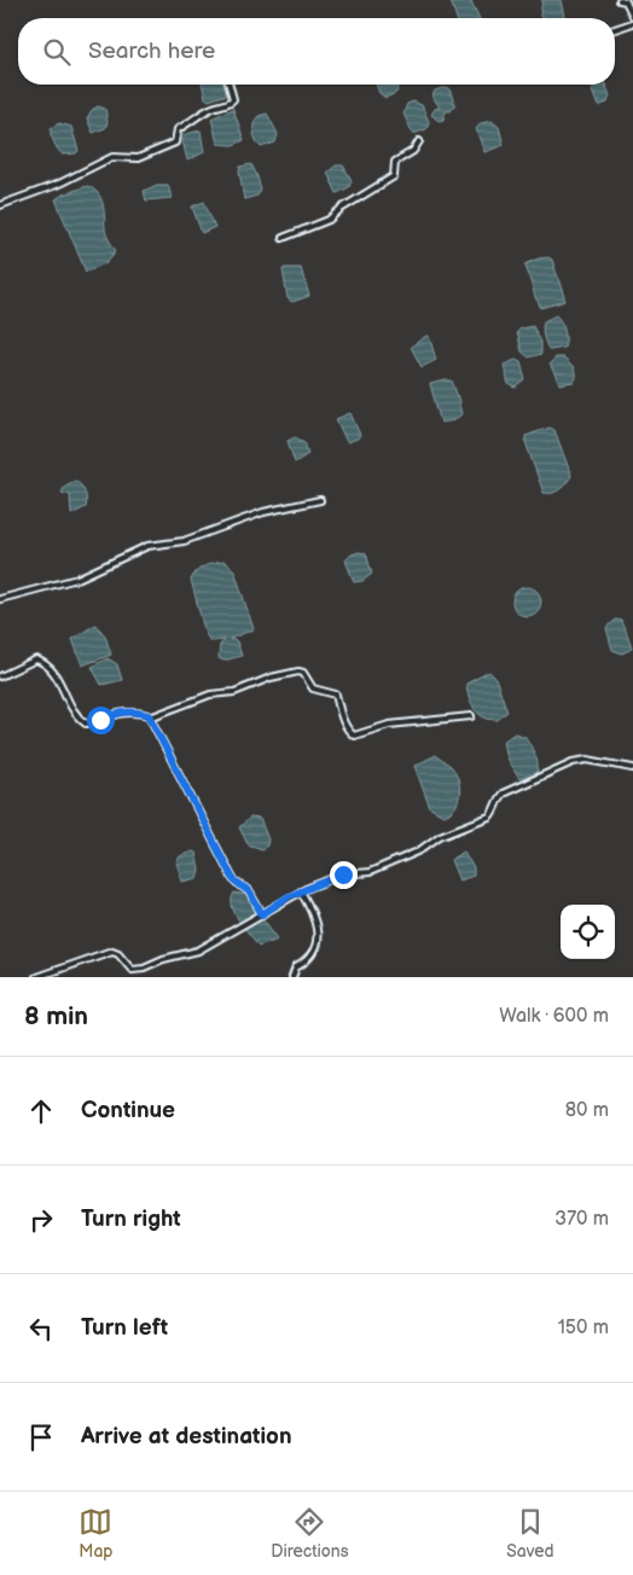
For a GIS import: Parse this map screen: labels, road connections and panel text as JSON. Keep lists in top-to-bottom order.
{
  "page": {
    "search": "Search here",
    "heading": ["8 min", "Walk · 600 m"],
    "list": [
      ["Continue", "80 m"],
      ["Turn right", "370 m"],
      ["Turn left", "150 m"],
      "Arrive at destination"
    ],
    "nav": ["Map", "Directions", "Saved"]
  }
}
